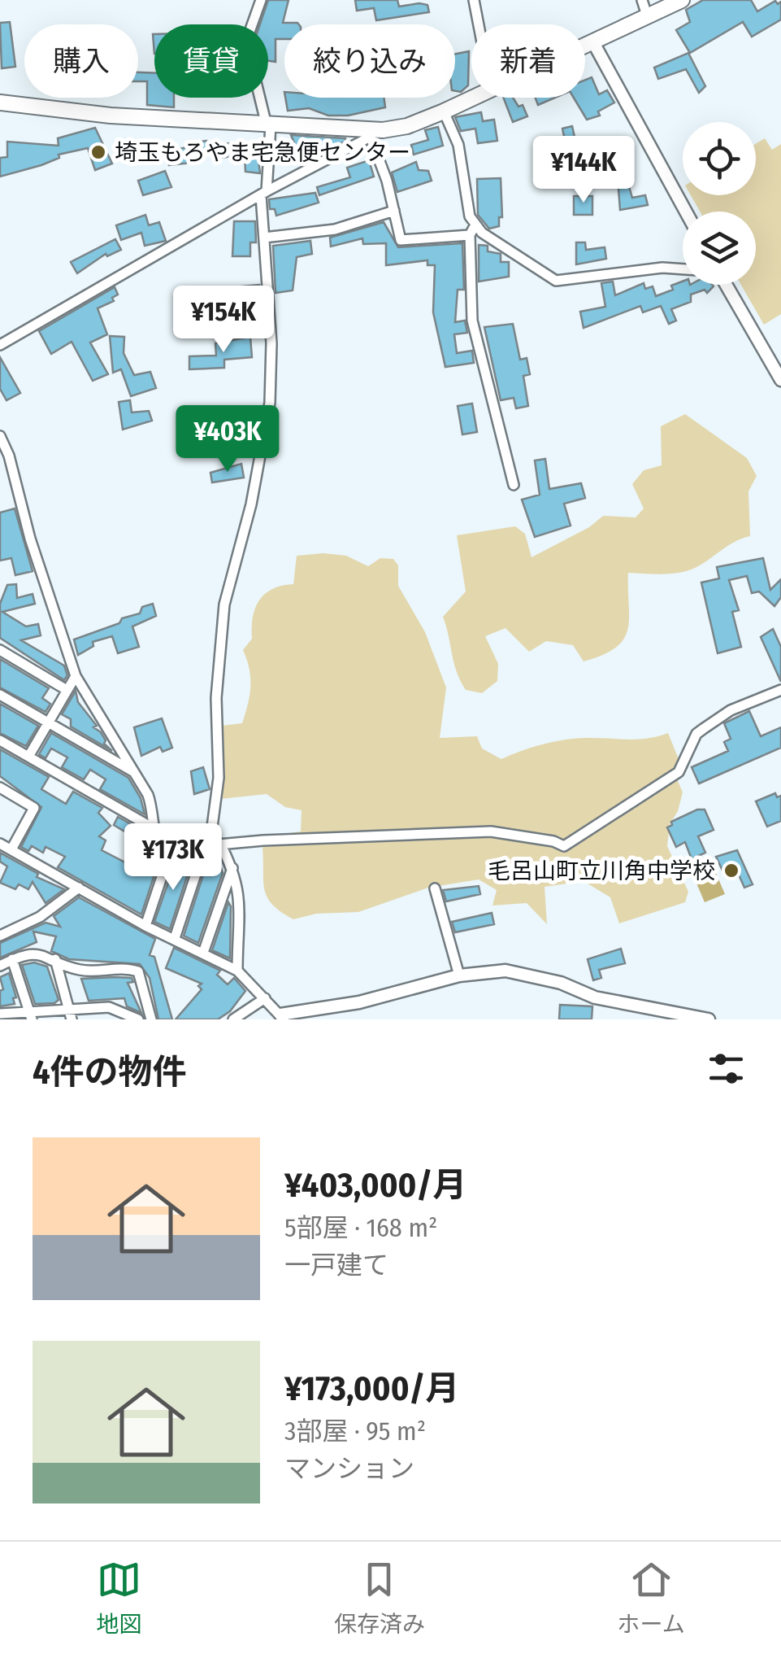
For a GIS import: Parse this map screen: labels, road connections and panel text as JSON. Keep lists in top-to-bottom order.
{
  "places": ["埼玉もろやま宅急便センター", "毛呂山町立川角中学校"],
  "page": {
    "chip": [
      "購入",
      "賃貸",
      "絞り込み",
      "新着"
    ],
    "price": [
      "¥144K",
      "¥154K",
      "¥403K",
      "¥173K"
    ],
    "heading": "4件の物件",
    "list": [
      {
        "name": "¥403,000/月",
        "note": "5部屋 · 168 m² · 一戸建て"
      },
      {
        "name": "¥173,000/月",
        "note": "3部屋 · 95 m² · マンション"
      }
    ],
    "tabs": ["地図", "保存済み", "ホーム"]
  }
}
